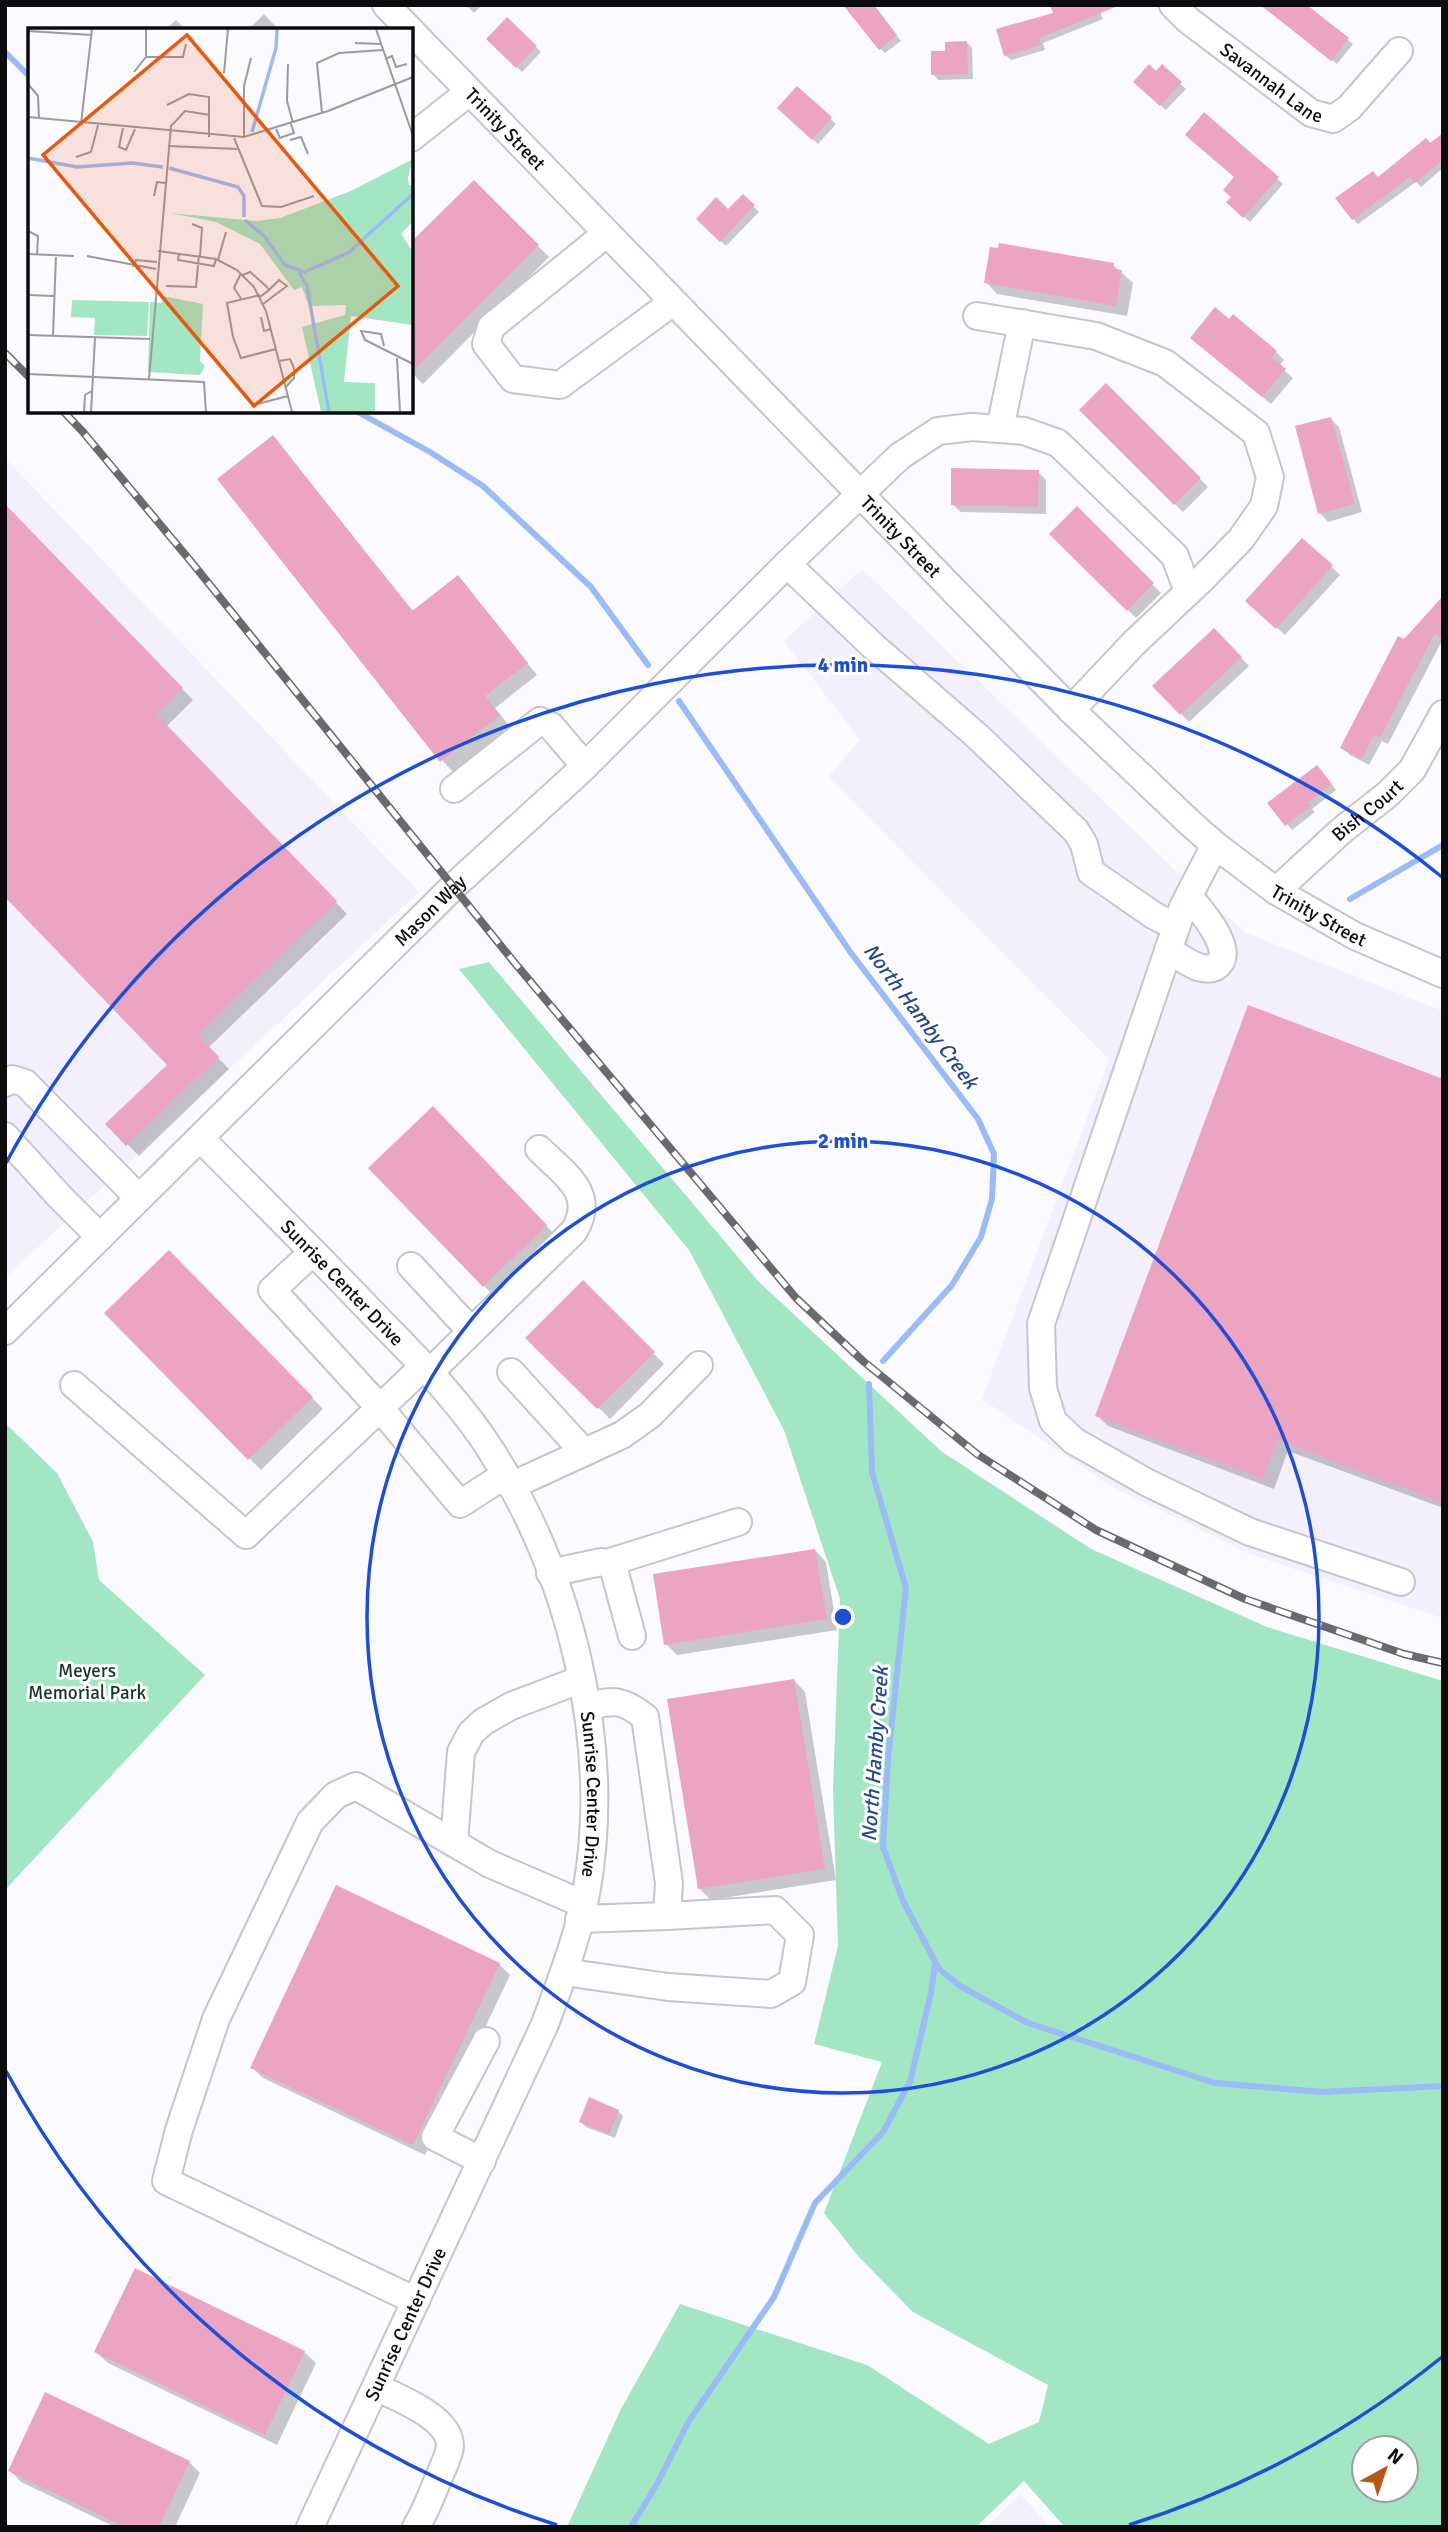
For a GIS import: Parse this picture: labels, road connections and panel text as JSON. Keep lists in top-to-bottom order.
{
  "streets": {
    "street": [
      "Savannah Lane",
      "Trinity Street",
      "Bish Court",
      "Mason Way",
      "Sunrise Center Drive"
    ]
  },
  "crossings": [
    ["Trinity Street", "Bish Court"],
    ["Trinity Street", "Mason Way"],
    ["Mason Way", "Sunrise Center Drive"]
  ],
  "water": ["North Hamby Creek"],
  "parks": ["Meyers Memorial Park"],
  "north": "top right",
  "rings": ["4 min", "2 min"]
}
